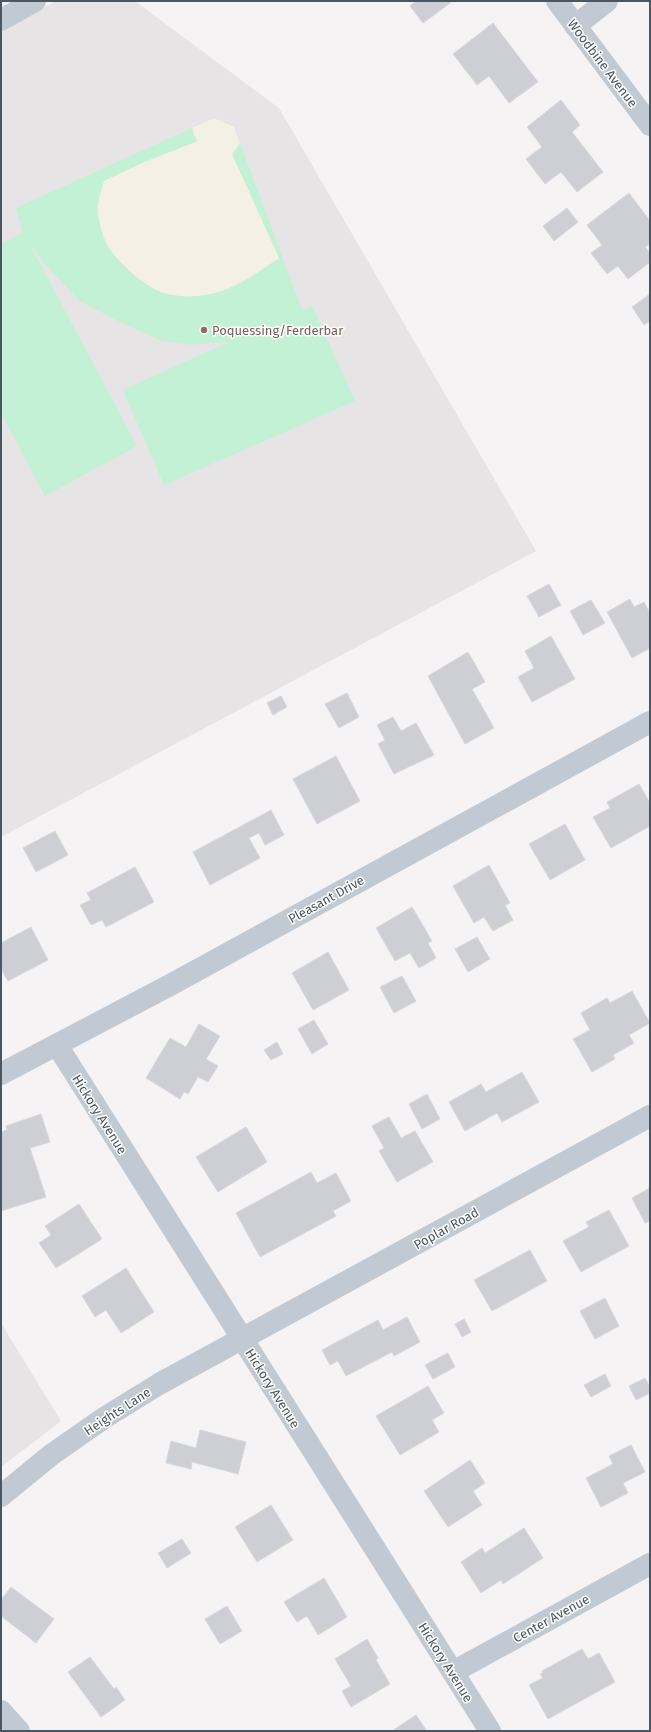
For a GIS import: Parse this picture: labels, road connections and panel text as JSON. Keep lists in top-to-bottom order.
{
  "streets": {
    "street": [
      "Woodbine Avenue",
      "Pleasant Drive",
      "Hickory Avenue",
      "Poplar Road",
      "Heights Lane",
      "Center Avenue"
    ]
  },
  "crossings": [
    ["Pleasant Drive", "Hickory Avenue"],
    ["Hickory Avenue", "Poplar Road"],
    ["Hickory Avenue", "Heights Lane"],
    ["Hickory Avenue", "Center Avenue"],
    ["Poplar Road", "Heights Lane"]
  ],
  "places": ["Poquessing/Ferderbar"]
}
